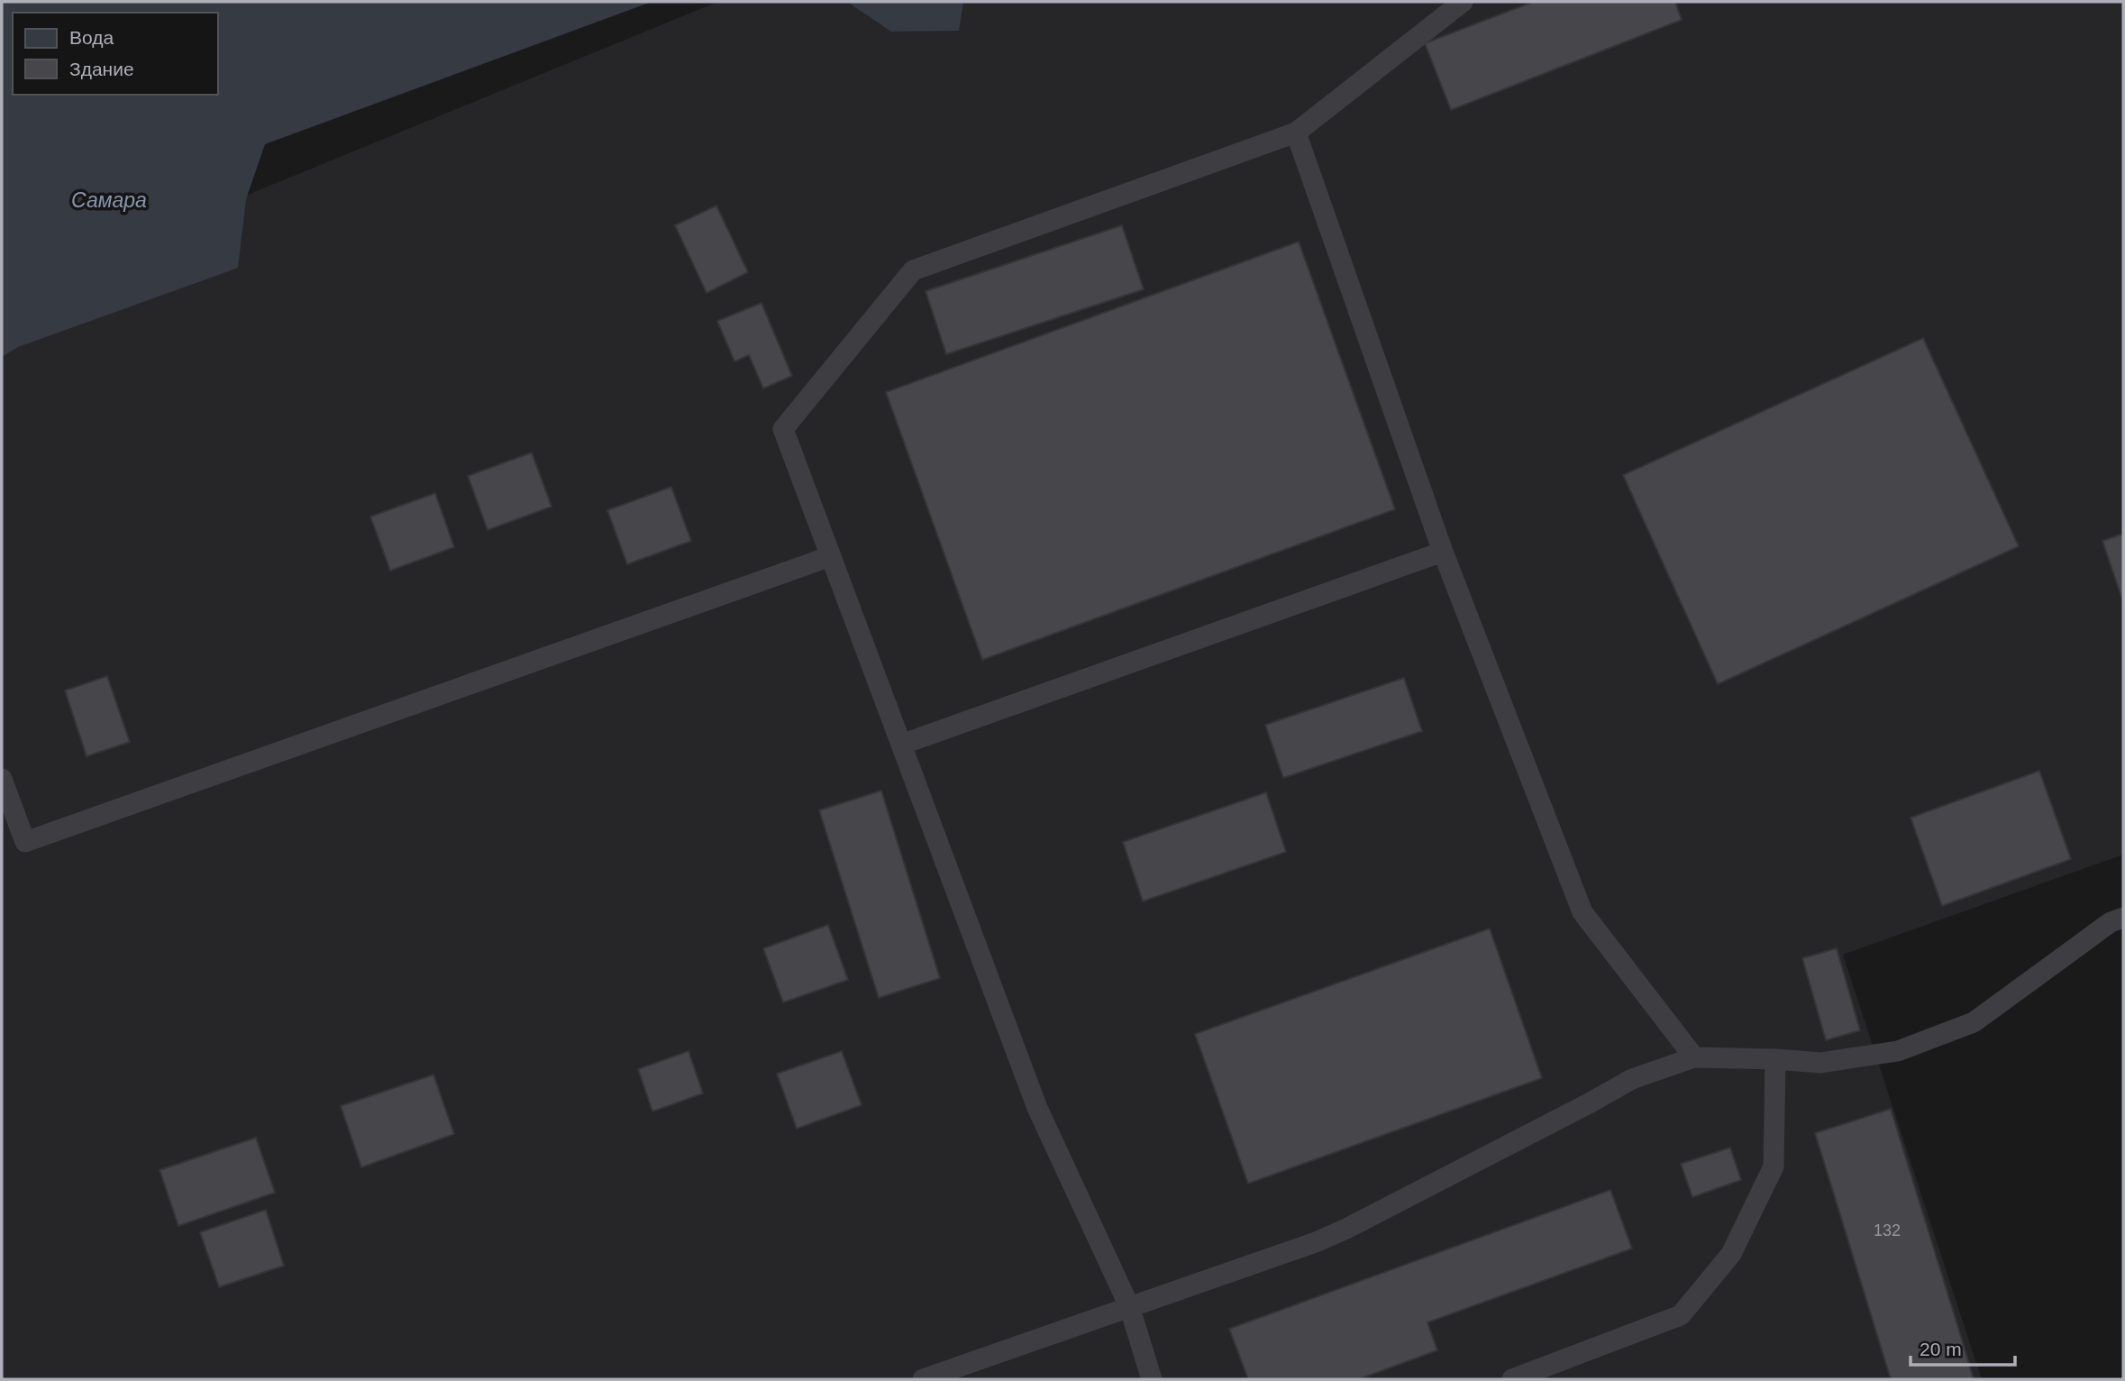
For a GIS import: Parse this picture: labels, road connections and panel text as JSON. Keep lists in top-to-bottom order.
{
  "water": ["Самара"],
  "house_numbers": ["132"],
  "legend": ["Вода", "Здание"],
  "scale_bar": "20 m"
}
